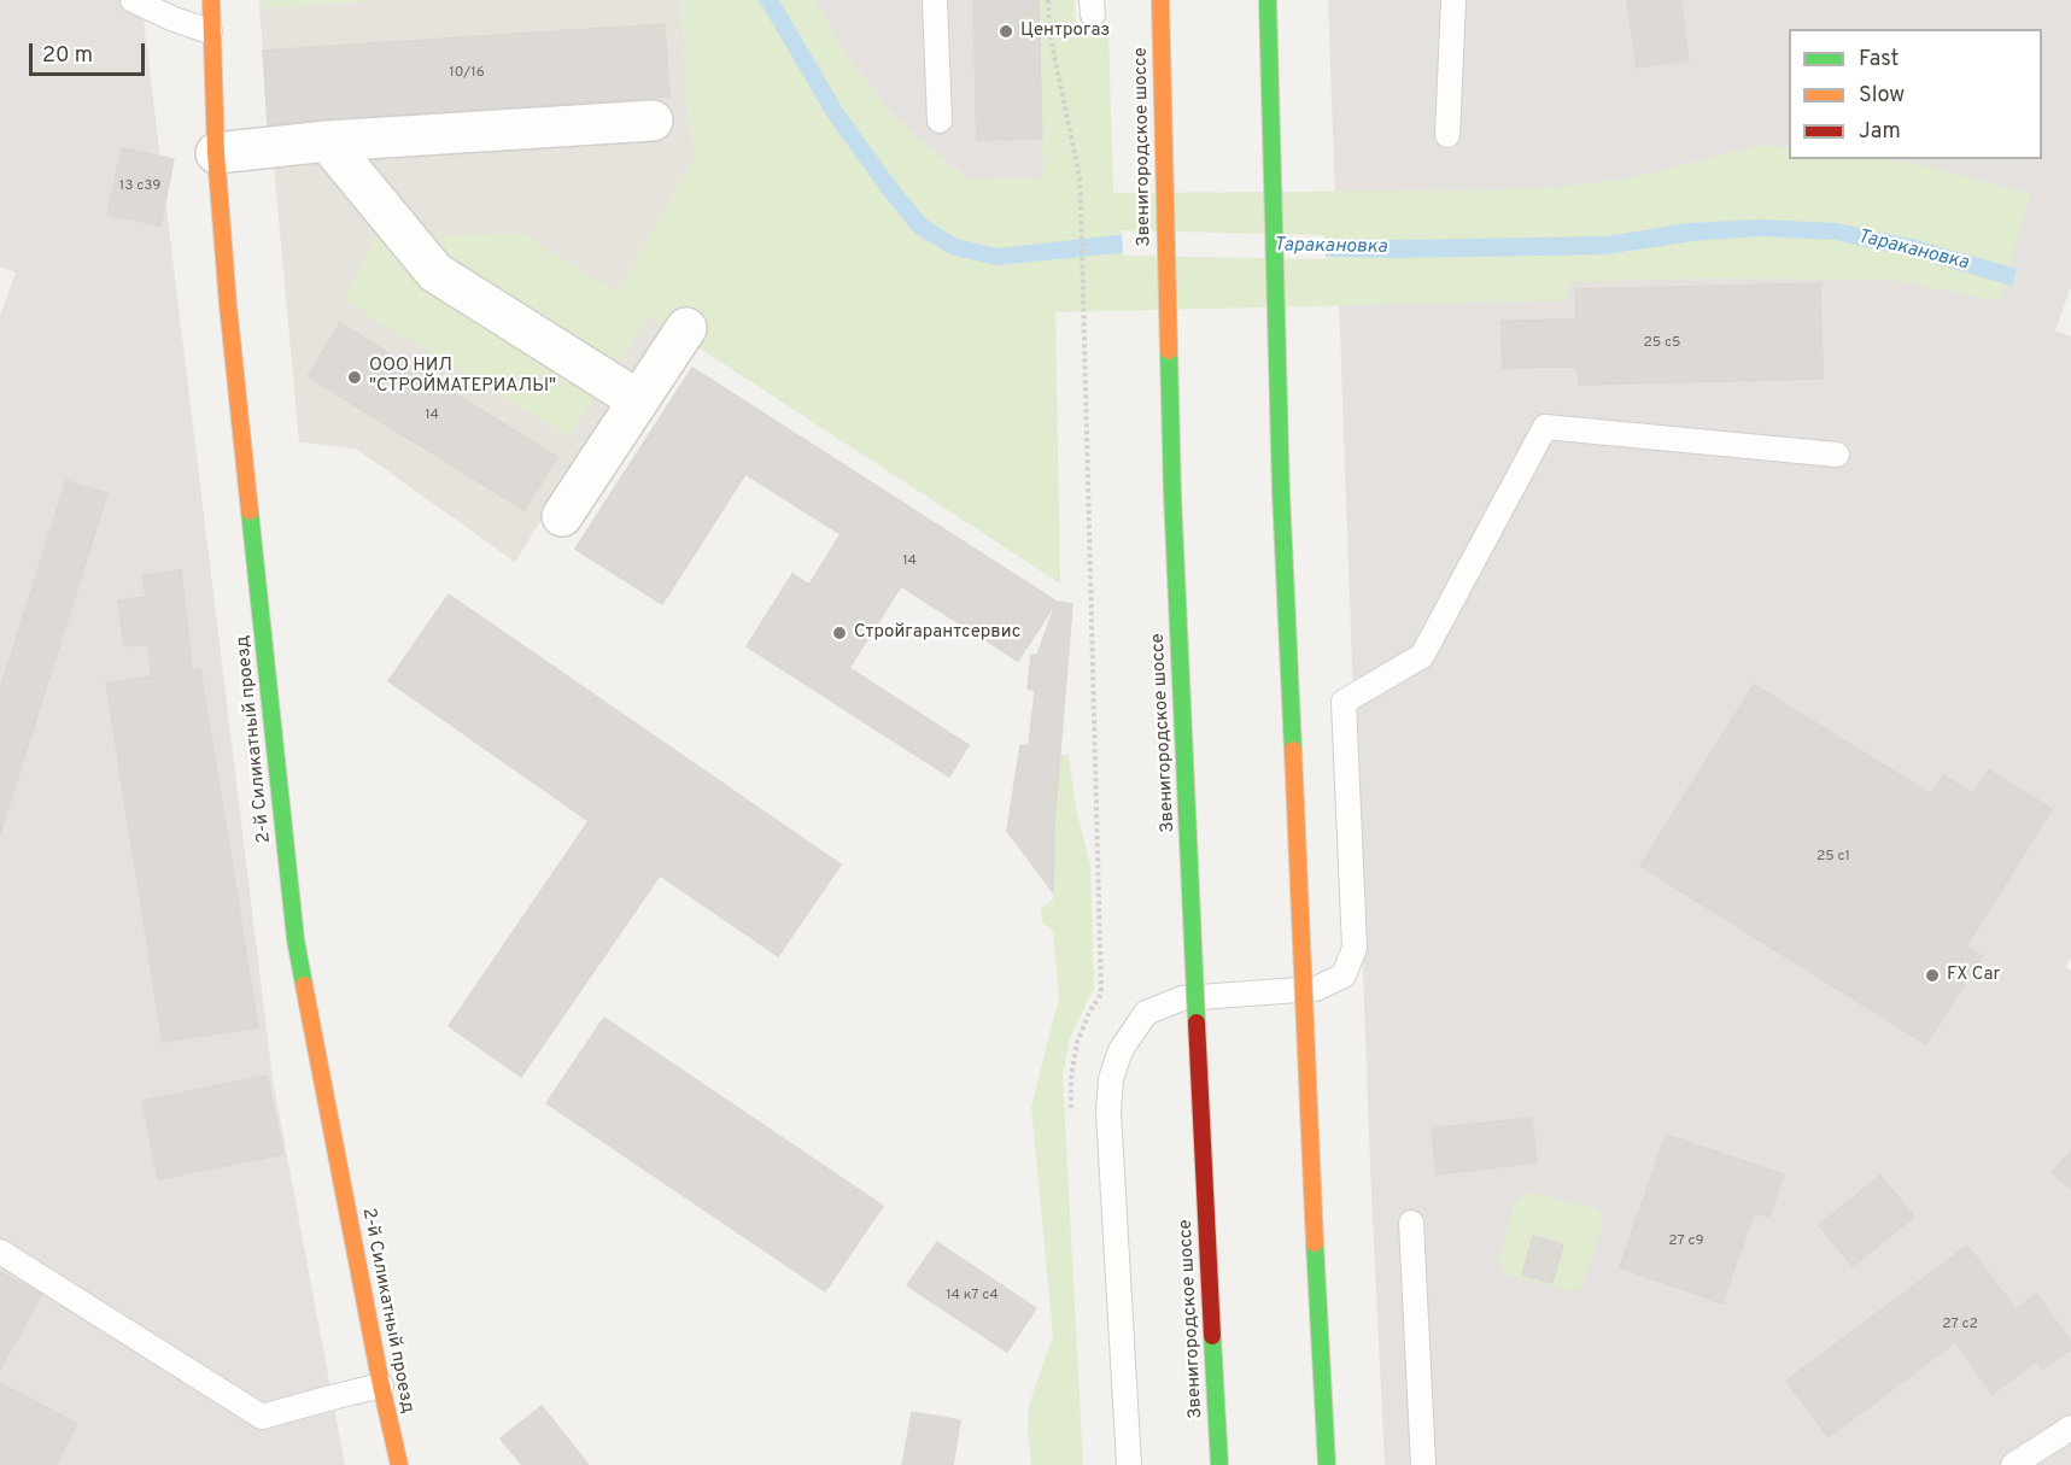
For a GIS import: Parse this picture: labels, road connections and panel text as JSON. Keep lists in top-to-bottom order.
{
  "streets": {
    "main road": ["Звенигородское шоссе", "2-й Силикатный проезд"]
  },
  "water": ["Таракановка"],
  "places": [
    "Центрогаз",
    "ООО НИЛ \"СТРОЙМАТЕРИАЛЫ\"",
    "Стройгарантсервис",
    "FX Car"
  ],
  "house_numbers": [
    "10/16",
    "13 с39",
    "25 с5",
    "14",
    "14",
    "25 с1",
    "27 с9",
    "14 к7 с4",
    "27 с2"
  ],
  "legend": ["Fast", "Slow", "Jam"],
  "scale_bar": "20 m"
}
